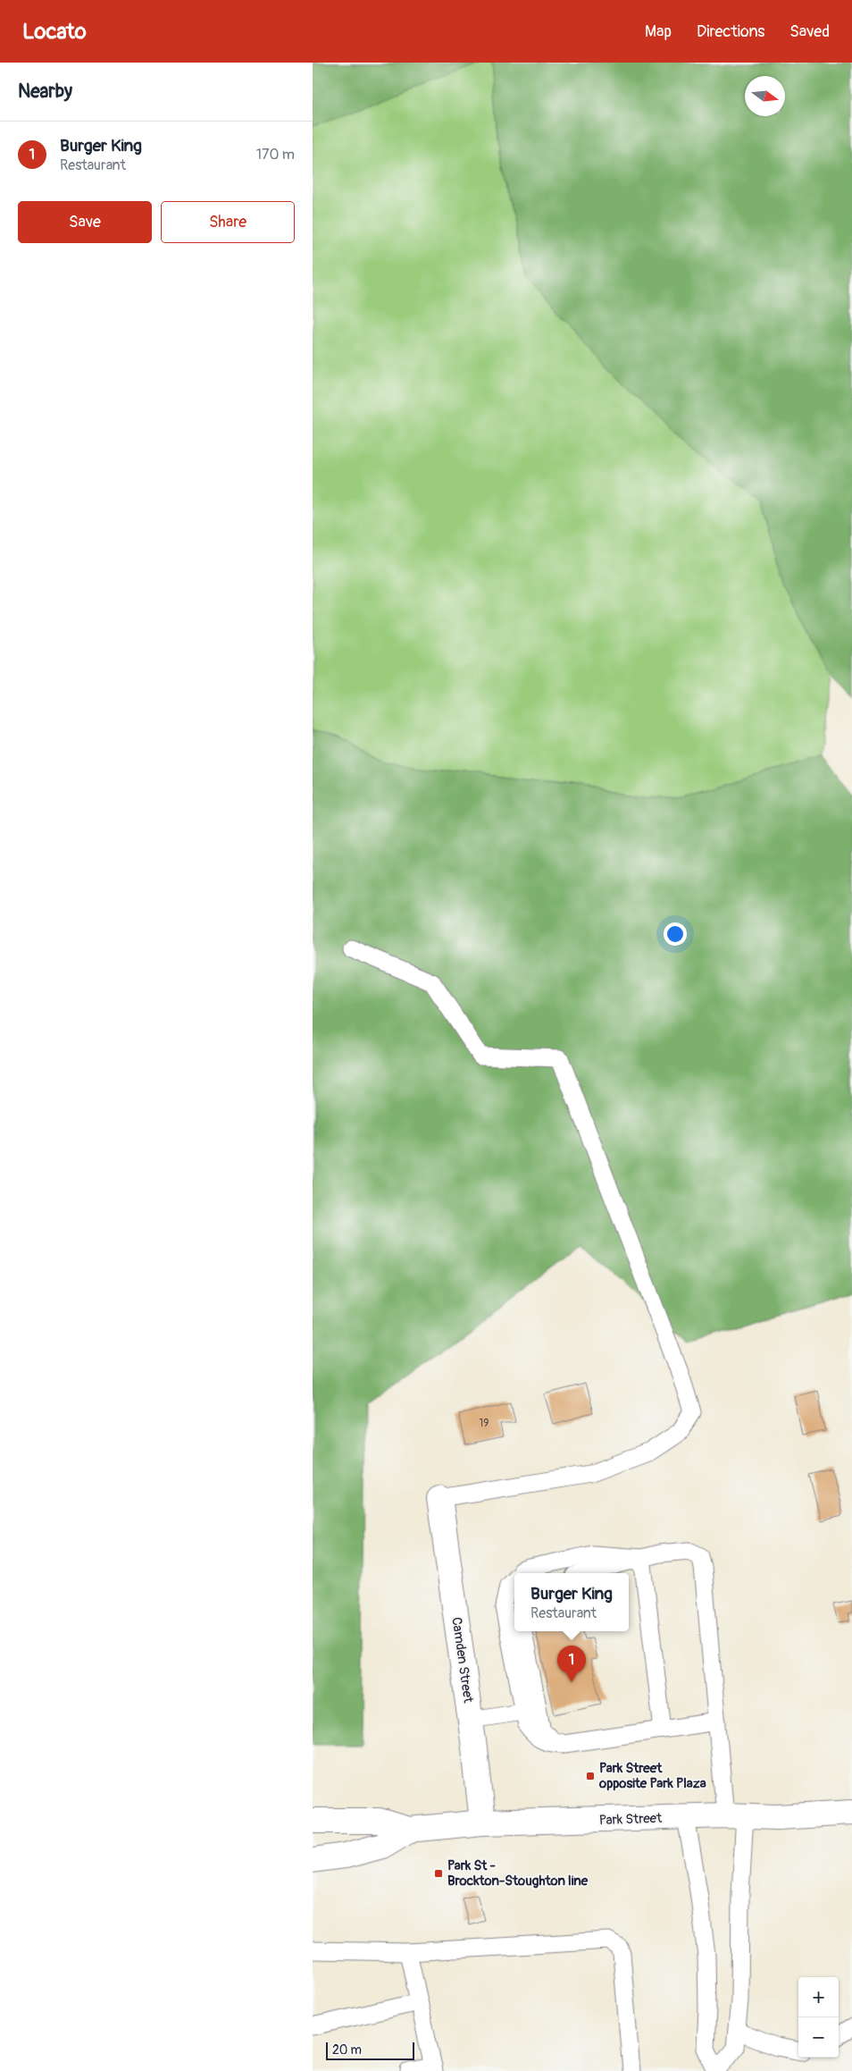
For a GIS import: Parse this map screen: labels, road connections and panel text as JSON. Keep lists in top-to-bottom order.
{
  "streets": {
    "main road": ["Camden Street", "Park Street"]
  },
  "crossings": [
    ["Camden Street", "Park Street"]
  ],
  "places": {
    "transit": ["Park Street opposite Park Plaza", "Park St - Brockton-Stoughton line"]
  },
  "house_numbers": ["19"],
  "scale_bar": "20 m",
  "north": "right",
  "page": {
    "header": "Locato",
    "nav": ["Map", "Directions", "Saved"],
    "heading": "Nearby",
    "list": [
      {
        "mark": "1",
        "name": "Burger King",
        "note": "Restaurant",
        "value": "170 m"
      }
    ],
    "buttons": ["Save", "Share"],
    "popup": ["Burger King", "Restaurant"],
    "pins": "1",
    "map_buttons": ["+", "−"],
    "scale": "20 m"
  }
}
